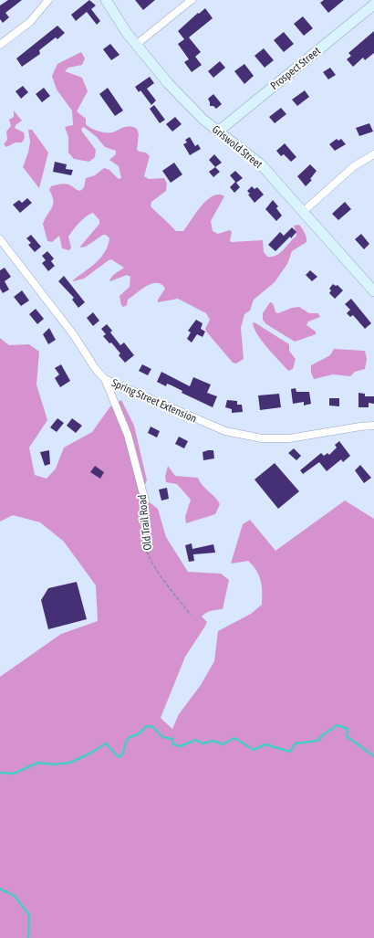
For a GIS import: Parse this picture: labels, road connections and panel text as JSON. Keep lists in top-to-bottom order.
{
  "streets": {
    "main road": ["Prospect Street", "Griswold Street"],
    "street": ["Spring Street Extension", "Old Trail Road"]
  },
  "crossings": [
    ["Prospect Street", "Griswold Street"],
    ["Spring Street Extension", "Old Trail Road"]
  ]
}
